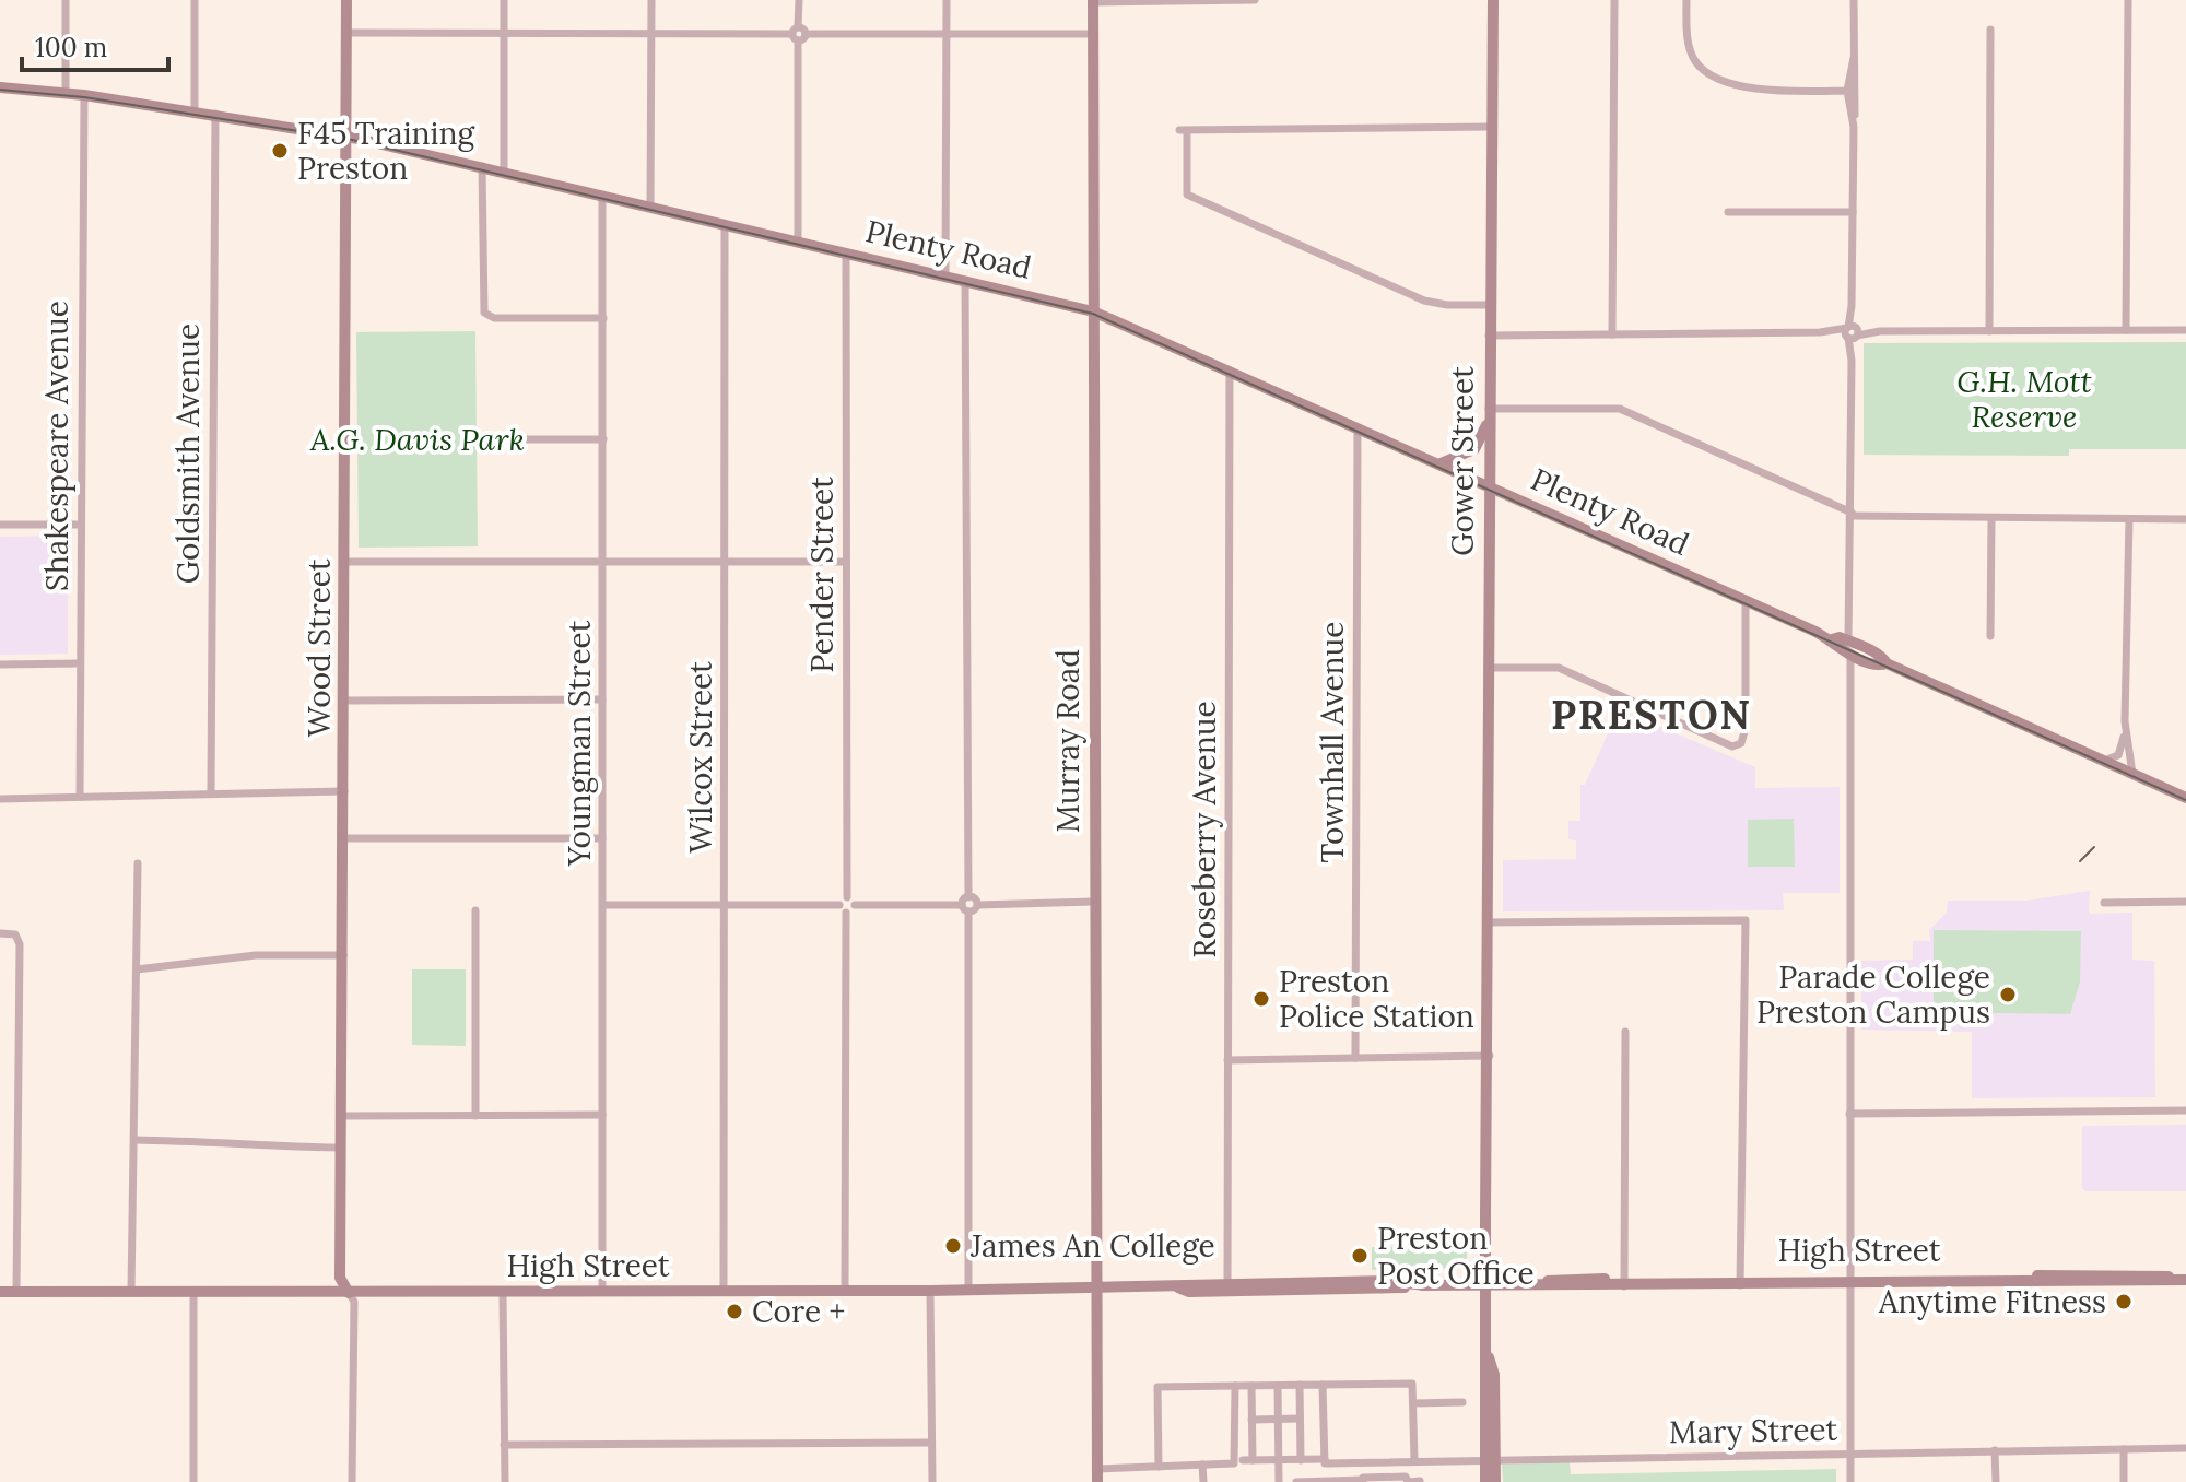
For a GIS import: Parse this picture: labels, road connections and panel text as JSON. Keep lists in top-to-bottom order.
{
  "streets": {
    "main road": [
      "Plenty Road",
      "Gower Street",
      "Wood Street",
      "Murray Road",
      "High Street"
    ],
    "street": [
      "Shakespeare Avenue",
      "Goldsmith Avenue",
      "Pender Street",
      "Townhall Avenue",
      "Youngman Street",
      "Wilcox Street",
      "Roseberry Avenue",
      "Mary Street"
    ]
  },
  "crossings": [
    ["Plenty Road", "Shakespeare Avenue"],
    ["Plenty Road", "Goldsmith Avenue"],
    ["Plenty Road", "Gower Street"],
    ["Plenty Road", "Pender Street"],
    ["Plenty Road", "Wood Street"],
    ["Plenty Road", "Murray Road"],
    ["Plenty Road", "Townhall Avenue"],
    ["Plenty Road", "Youngman Street"],
    ["Plenty Road", "Wilcox Street"],
    ["Plenty Road", "Roseberry Avenue"],
    ["Gower Street", "High Street"],
    ["Gower Street", "Mary Street"],
    ["Wood Street", "High Street"],
    ["Murray Road", "High Street"],
    ["Youngman Street", "High Street"],
    ["Wilcox Street", "High Street"],
    ["Roseberry Avenue", "High Street"]
  ],
  "districts": ["PRESTON"],
  "parks": ["G.H. Mott Reserve", "A.G. Davis Park"],
  "places": [
    "F45 Training Preston",
    "Parade College Preston Campus",
    "Preston Police Station",
    "James An College",
    "Preston Post Office",
    "Anytime Fitness",
    "Core +"
  ],
  "scale_bar": "100 m"
}
